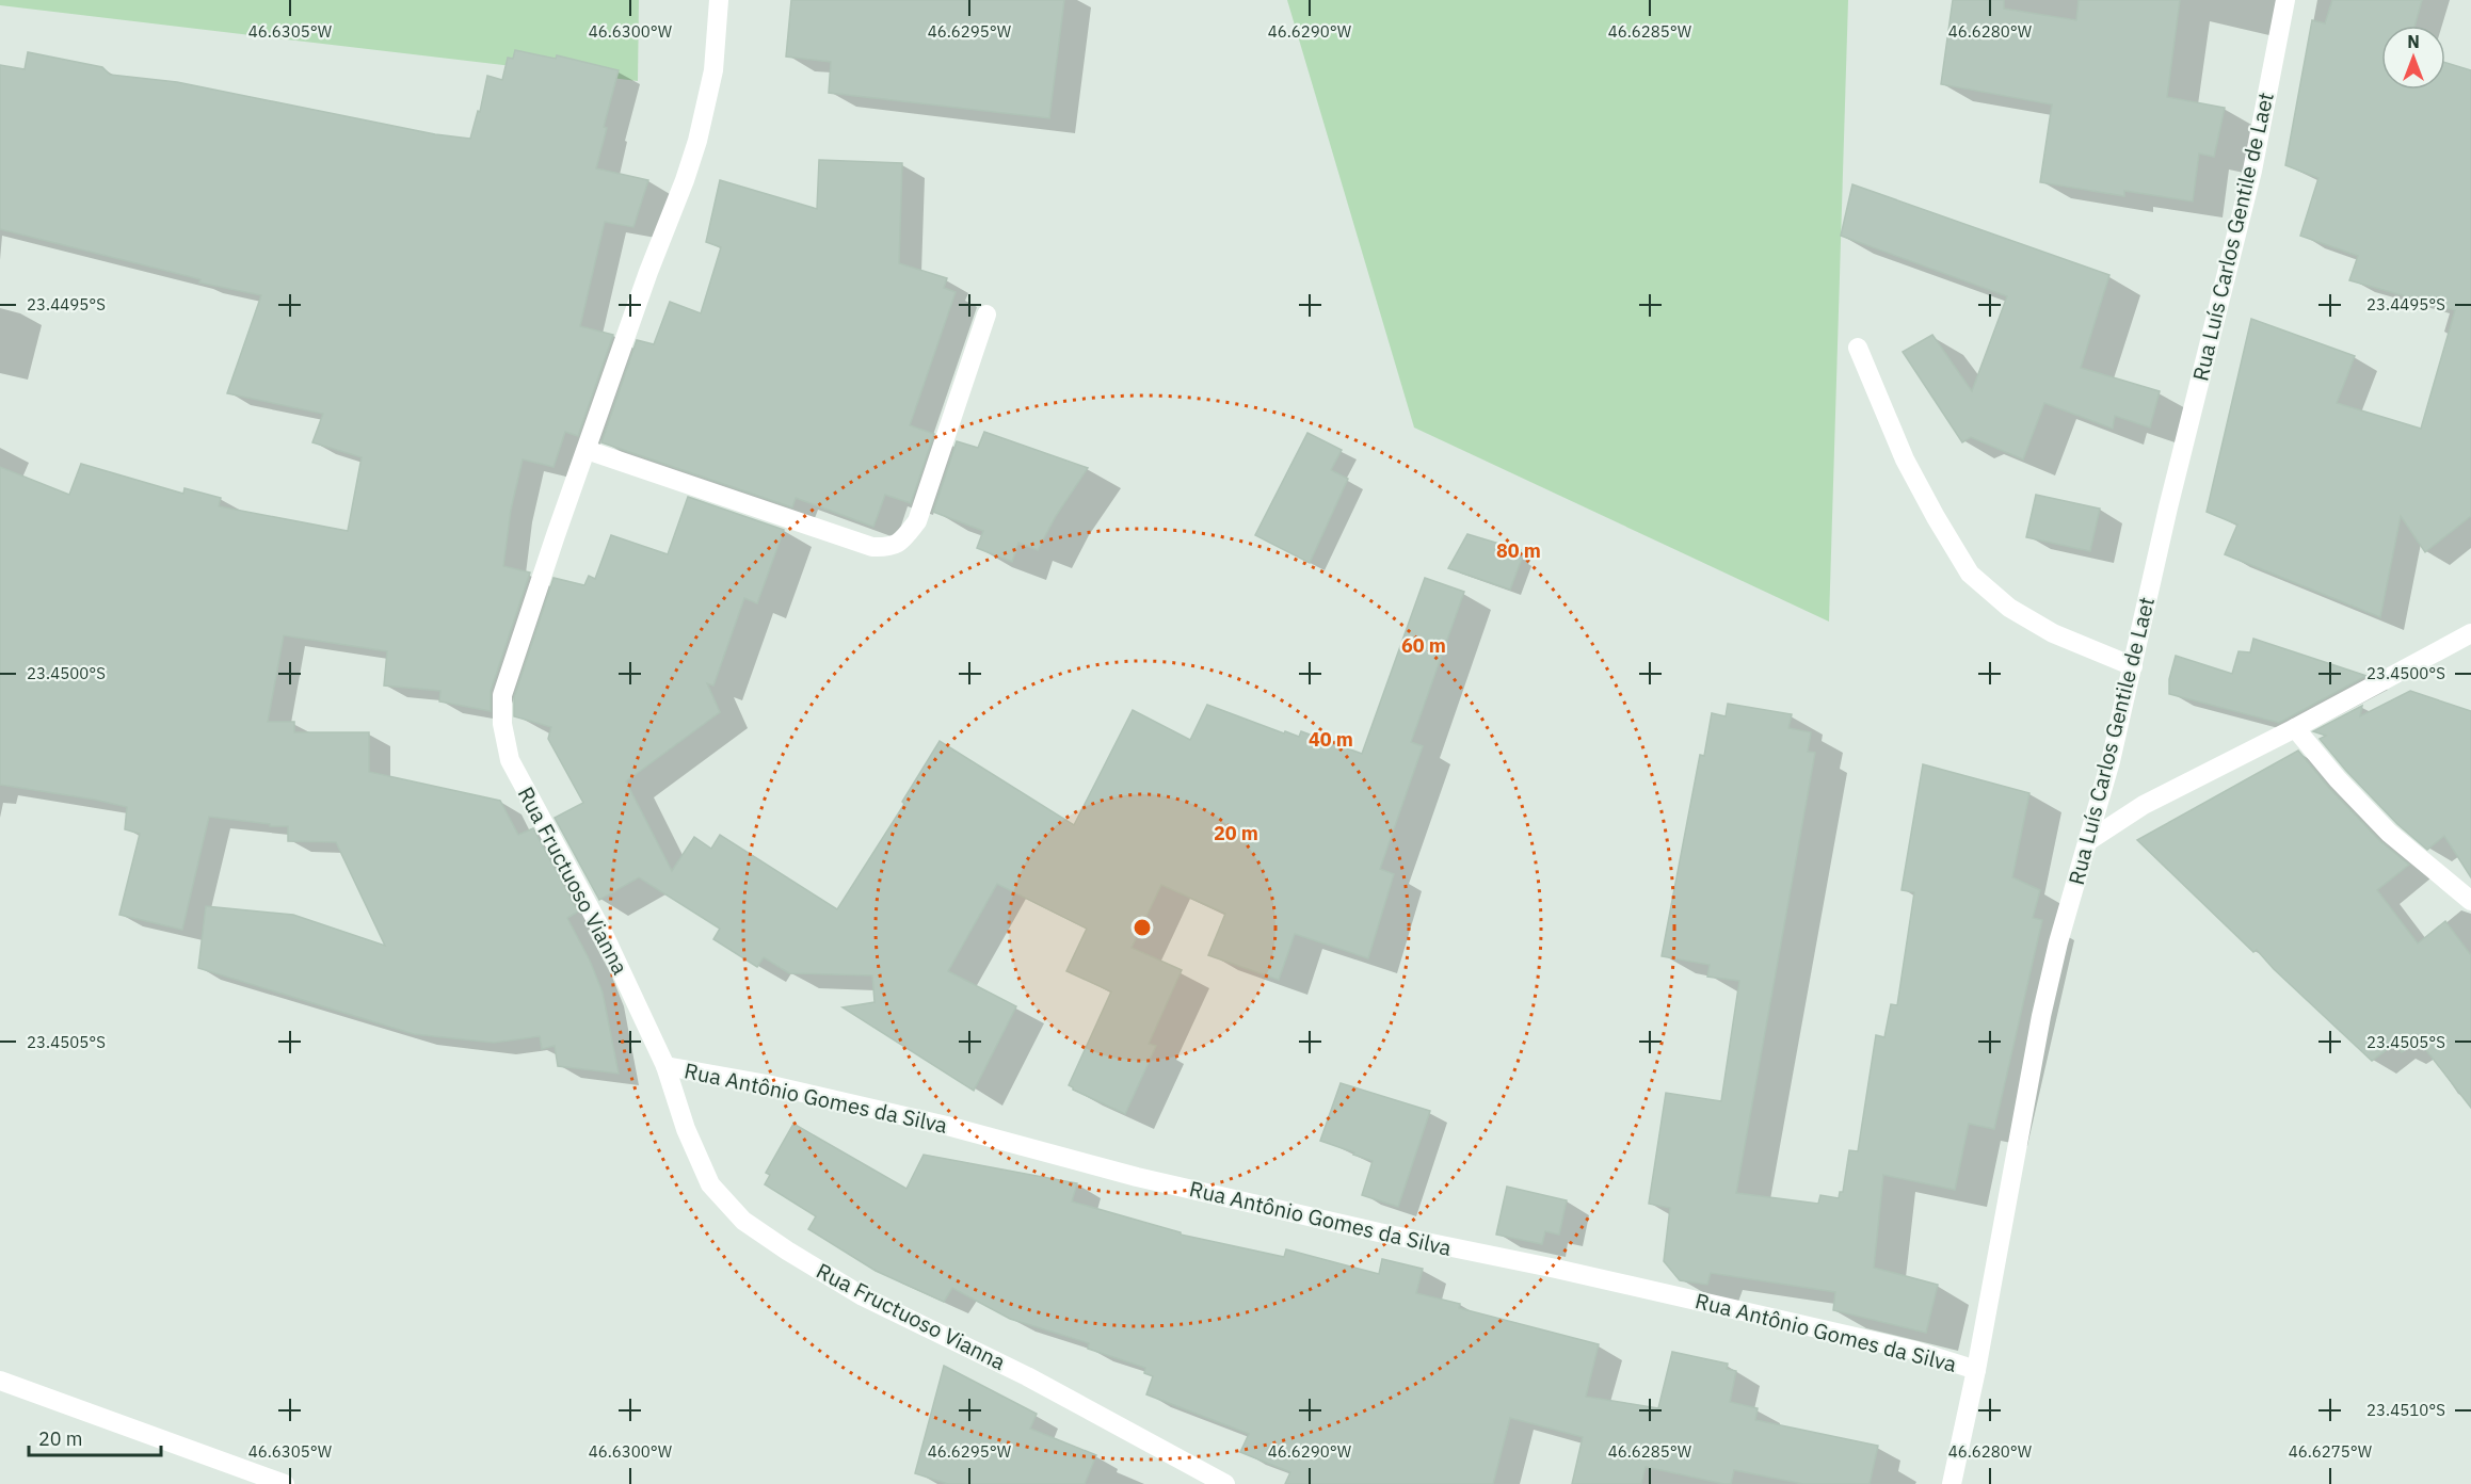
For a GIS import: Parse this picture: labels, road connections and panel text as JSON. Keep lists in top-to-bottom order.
{
  "streets": {
    "street": ["Rua Luís Carlos Gentile de Laet", "Rua Fructuoso Vianna", "Rua Antônio Gomes da Silva"]
  },
  "crossings": [
    ["Rua Luís Carlos Gentile de Laet", "Rua Antônio Gomes da Silva"],
    ["Rua Fructuoso Vianna", "Rua Antônio Gomes da Silva"]
  ],
  "scale_bar": "20 m",
  "north": "top",
  "coordinates": [
    "46.6305°W",
    "46.6300°W",
    "46.6295°W",
    "46.6290°W",
    "46.6285°W",
    "46.6280°W",
    "23.4495°S",
    "23.4500°S",
    "23.4505°S",
    "23.4510°S",
    "46.6275°W"
  ],
  "rings": [
    "80 m",
    "60 m",
    "40 m",
    "20 m"
  ]
}
